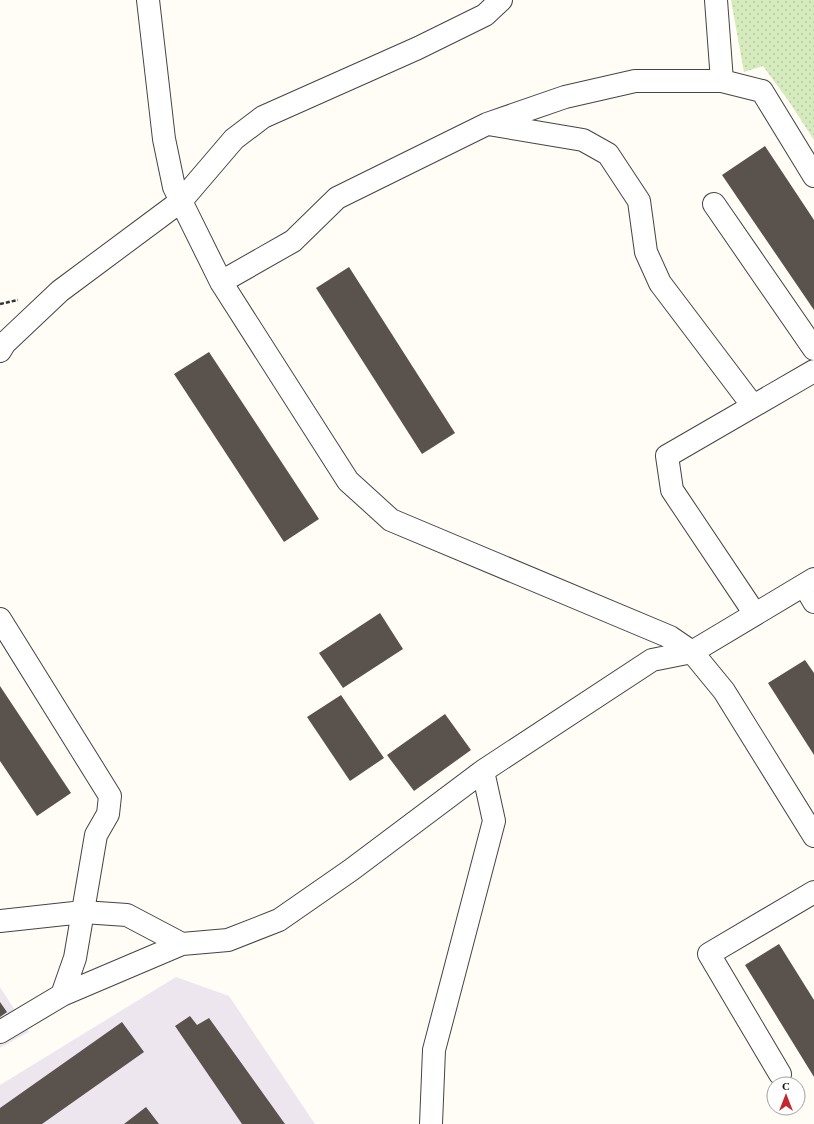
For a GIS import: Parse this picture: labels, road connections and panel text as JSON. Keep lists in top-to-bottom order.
{
  "north": "top"
}
